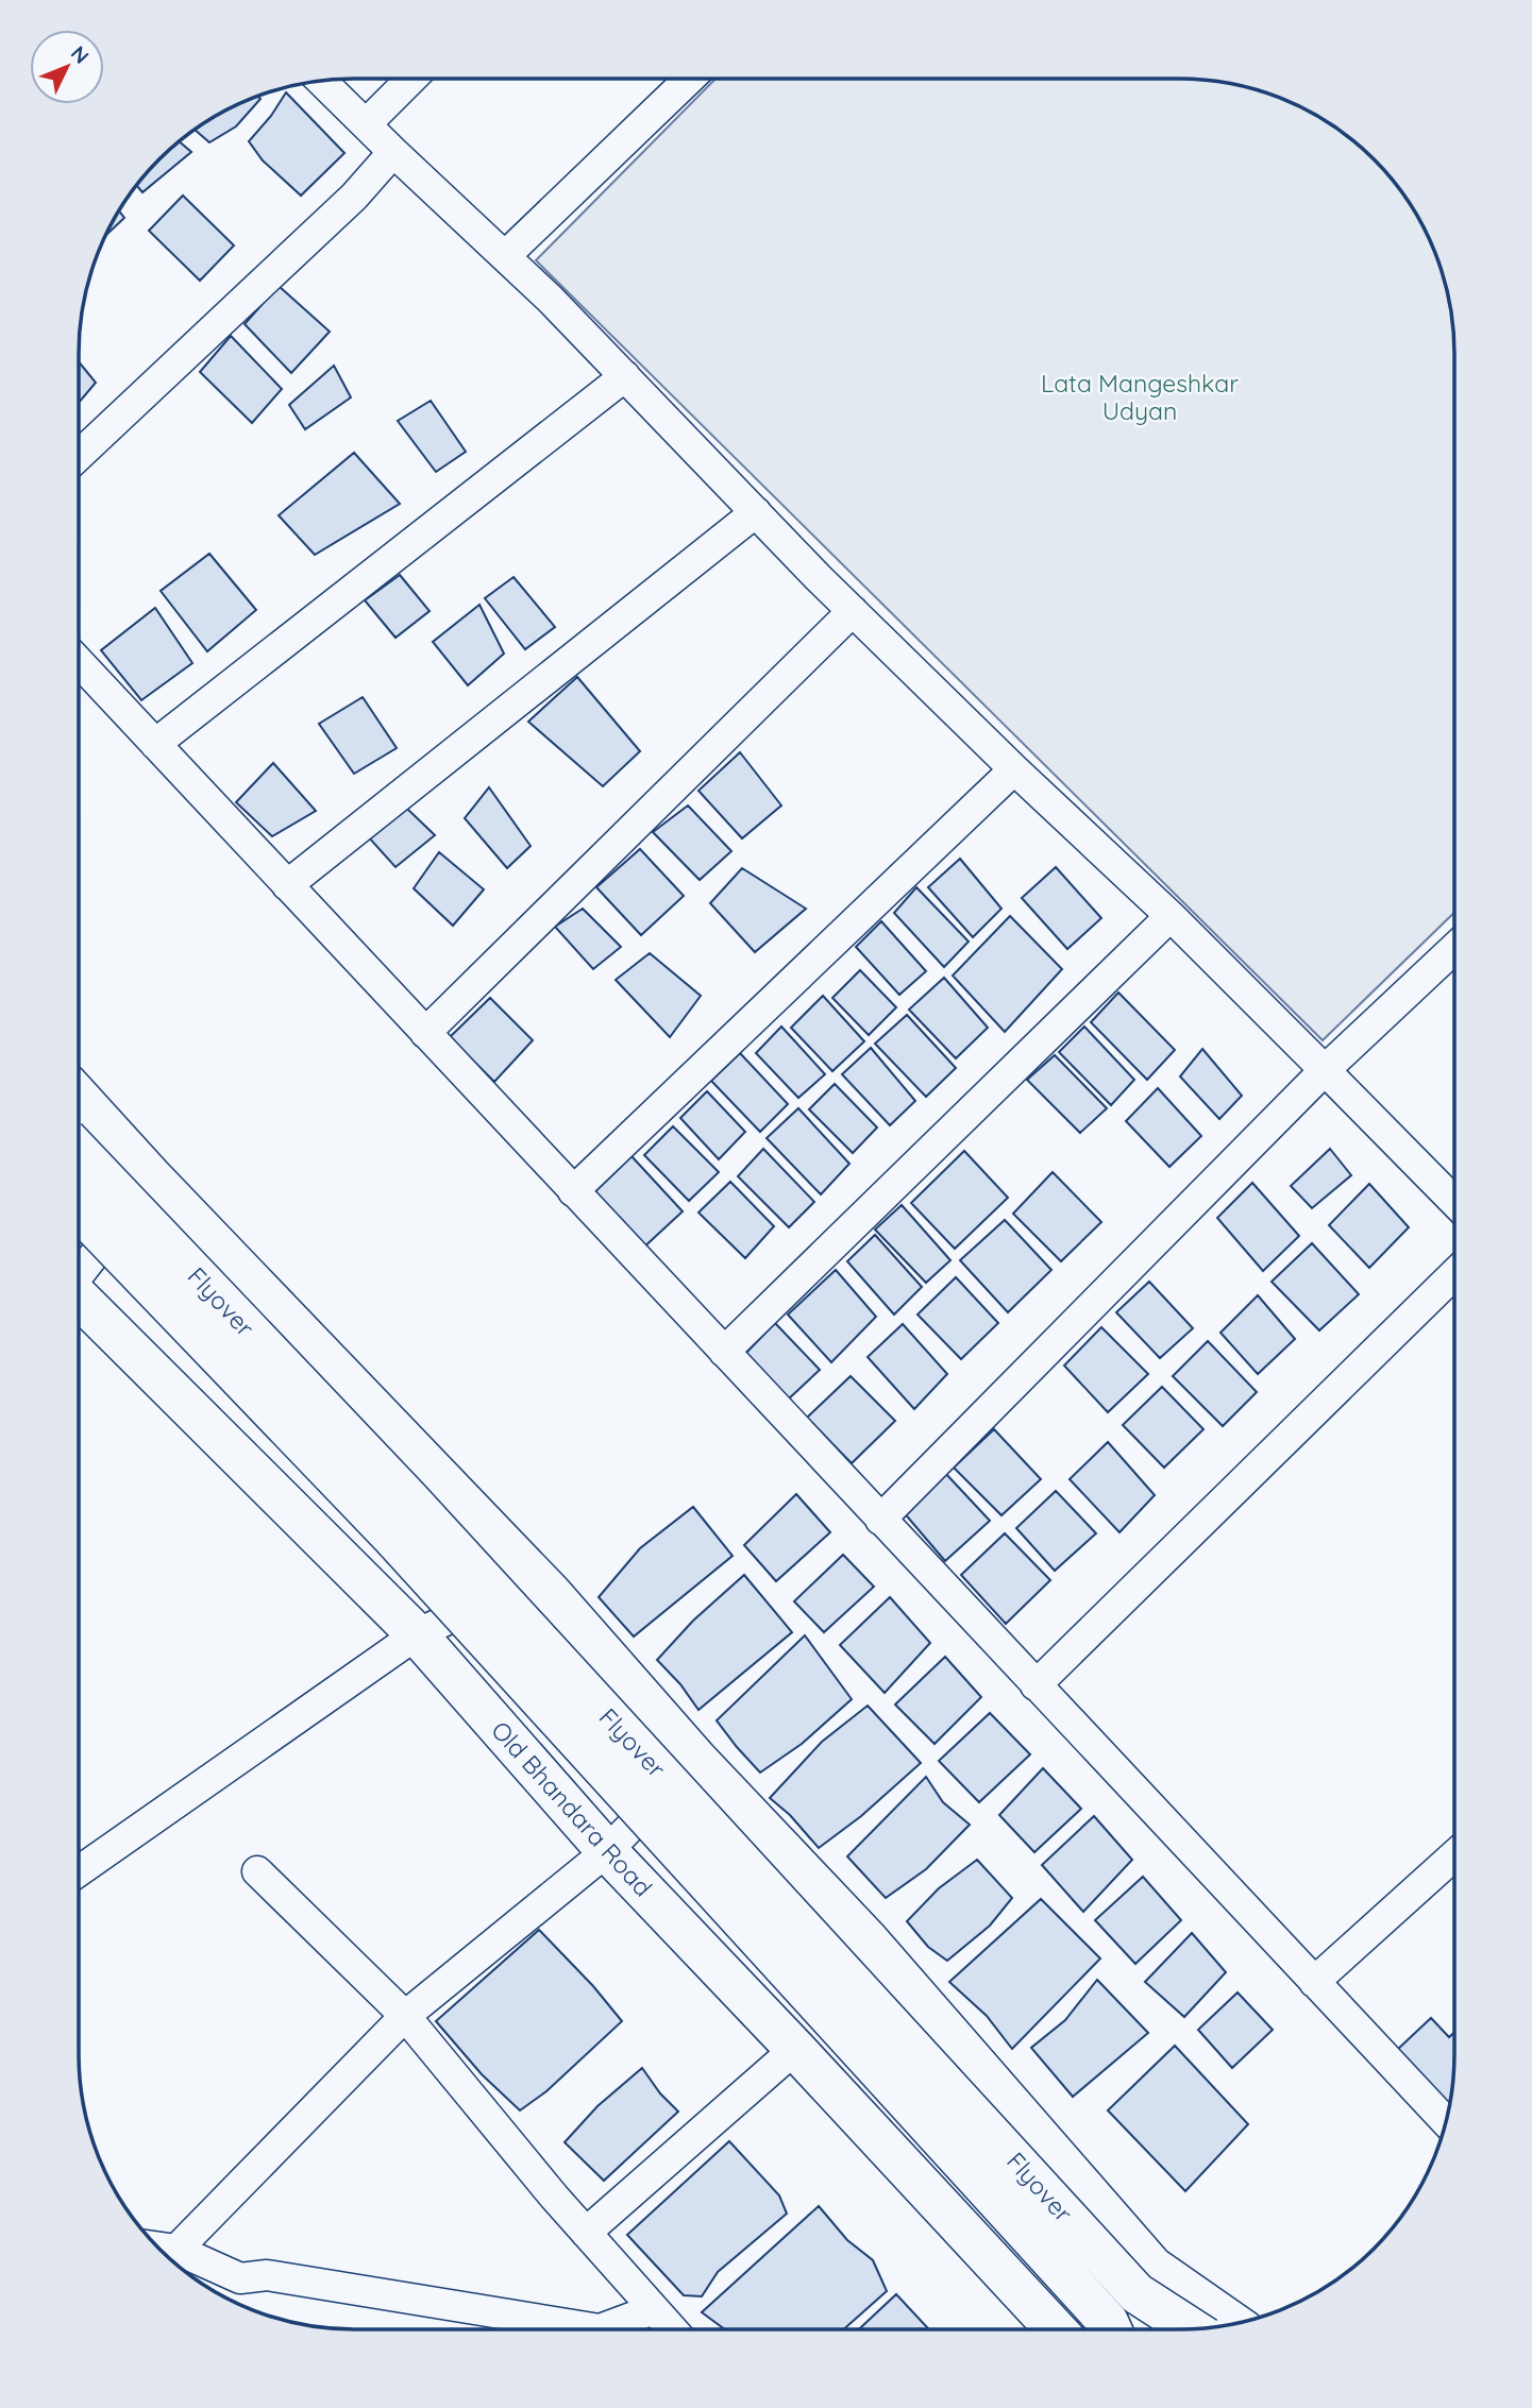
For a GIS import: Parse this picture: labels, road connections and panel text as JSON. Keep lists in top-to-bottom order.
{
  "streets": {
    "main road": ["Flyover", "Old Bhandara Road"]
  },
  "parks": ["Lata Mangeshkar Udyan"],
  "north": "top right"
}
